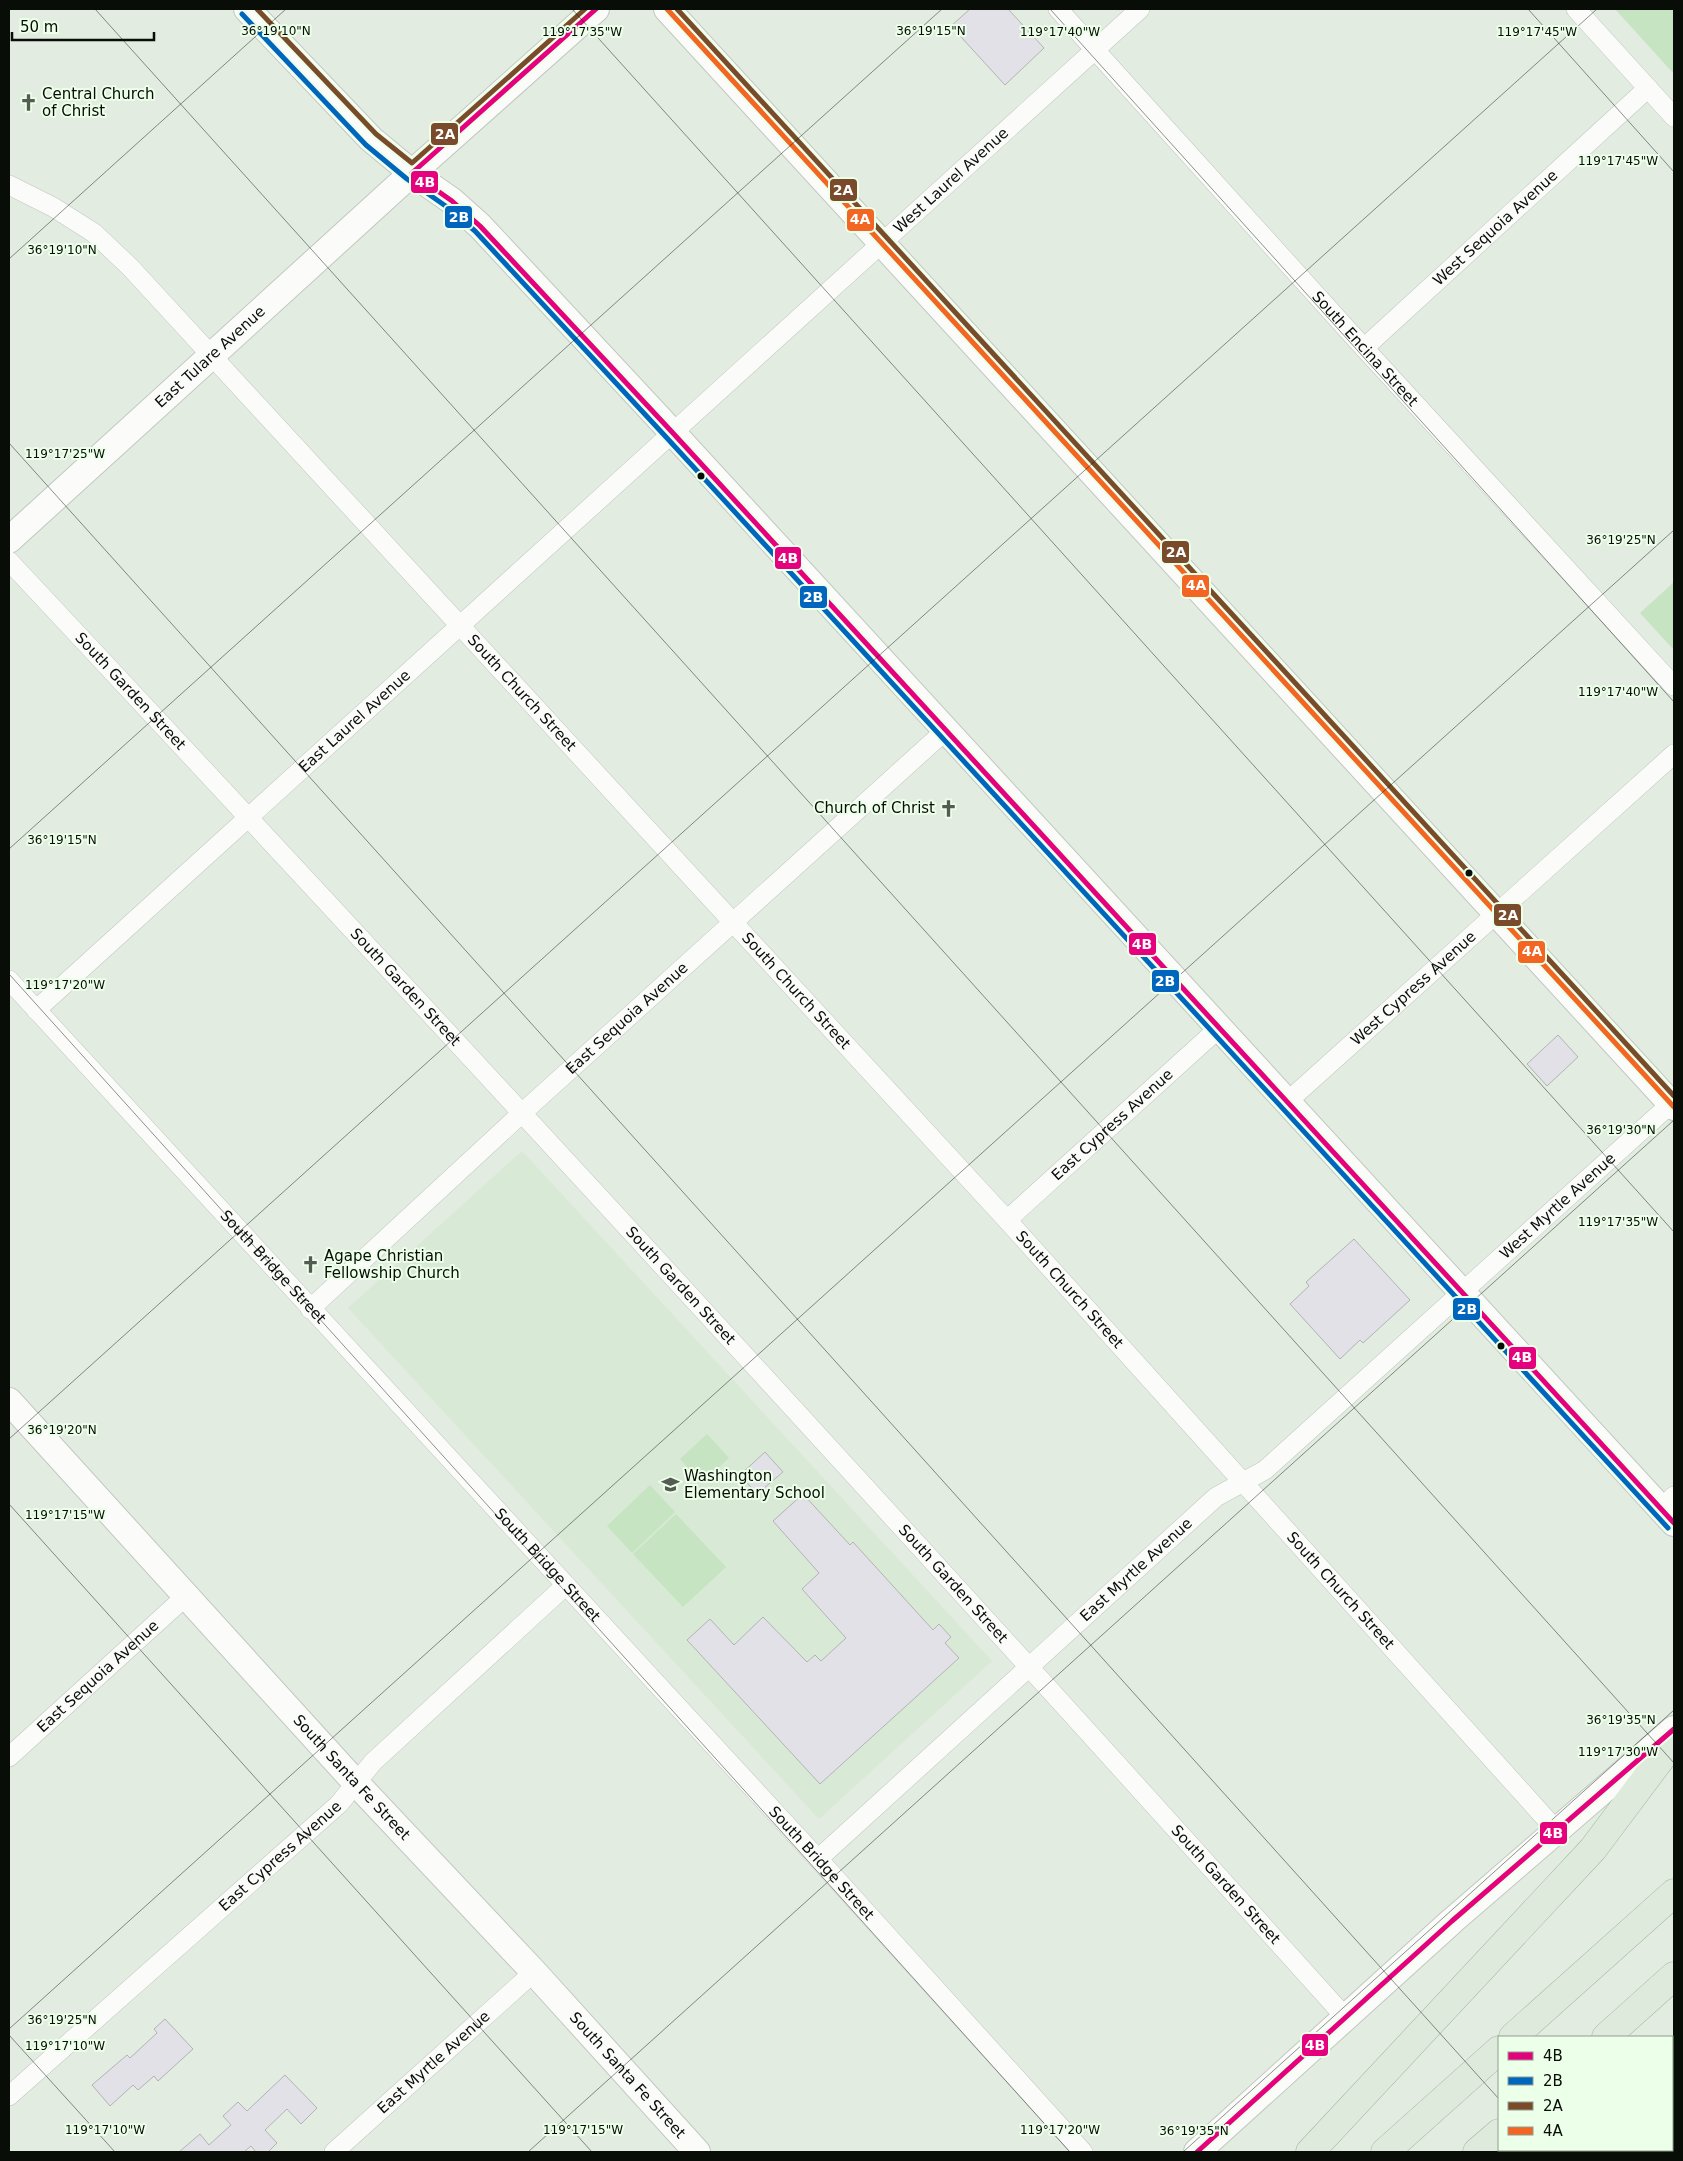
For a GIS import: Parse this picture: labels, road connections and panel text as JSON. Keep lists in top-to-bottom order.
{
  "streets": {
    "street": [
      "West Laurel Avenue",
      "West Sequoia Avenue",
      "South Encina Street",
      "East Tulare Avenue",
      "South Garden Street",
      "South Church Street",
      "East Laurel Avenue",
      "West Cypress Avenue",
      "East Sequoia Avenue",
      "East Cypress Avenue",
      "West Myrtle Avenue",
      "South Bridge Street",
      "East Myrtle Avenue",
      "South Santa Fe Street"
    ]
  },
  "crossings": [
    ["West Laurel Avenue", "South Encina Street"],
    ["West Laurel Avenue", "East Laurel Avenue"],
    ["West Sequoia Avenue", "South Encina Street"],
    ["East Tulare Avenue", "South Church Street"],
    ["South Garden Street", "East Laurel Avenue"],
    ["South Garden Street", "East Sequoia Avenue"],
    ["South Garden Street", "East Myrtle Avenue"],
    ["South Church Street", "East Laurel Avenue"],
    ["South Church Street", "East Sequoia Avenue"],
    ["South Church Street", "East Cypress Avenue"],
    ["South Church Street", "East Myrtle Avenue"],
    ["East Laurel Avenue", "South Bridge Street"],
    ["East Sequoia Avenue", "South Bridge Street"],
    ["East Sequoia Avenue", "South Santa Fe Street"],
    ["East Cypress Avenue", "South Bridge Street"],
    ["East Cypress Avenue", "South Santa Fe Street"],
    ["West Myrtle Avenue", "East Myrtle Avenue"],
    ["South Bridge Street", "East Myrtle Avenue"],
    ["East Myrtle Avenue", "South Santa Fe Street"]
  ],
  "places": {
    "church": ["Central Church of Christ", "Church of Christ", "Agape Christian Fellowship Church"],
    "school or university": ["Washington Elementary School"]
  },
  "lines": [
    "transit line 4B",
    "transit line 2A",
    "transit line 4A",
    "transit line 2B"
  ],
  "legend": [
    "4B",
    "2B",
    "2A",
    "4A"
  ],
  "scale_bar": "50 m",
  "coordinates": [
    "36°19'10\"N",
    "36°19'15\"N",
    "119°17'45\"W",
    "119°17'35\"W",
    "119°17'40\"W",
    "119°17'25\"W",
    "36°19'25\"N",
    "119°17'20\"W",
    "36°19'30\"N",
    "36°19'20\"N",
    "119°17'15\"W",
    "36°19'35\"N",
    "119°17'30\"W",
    "119°17'10\"W"
  ]
}
